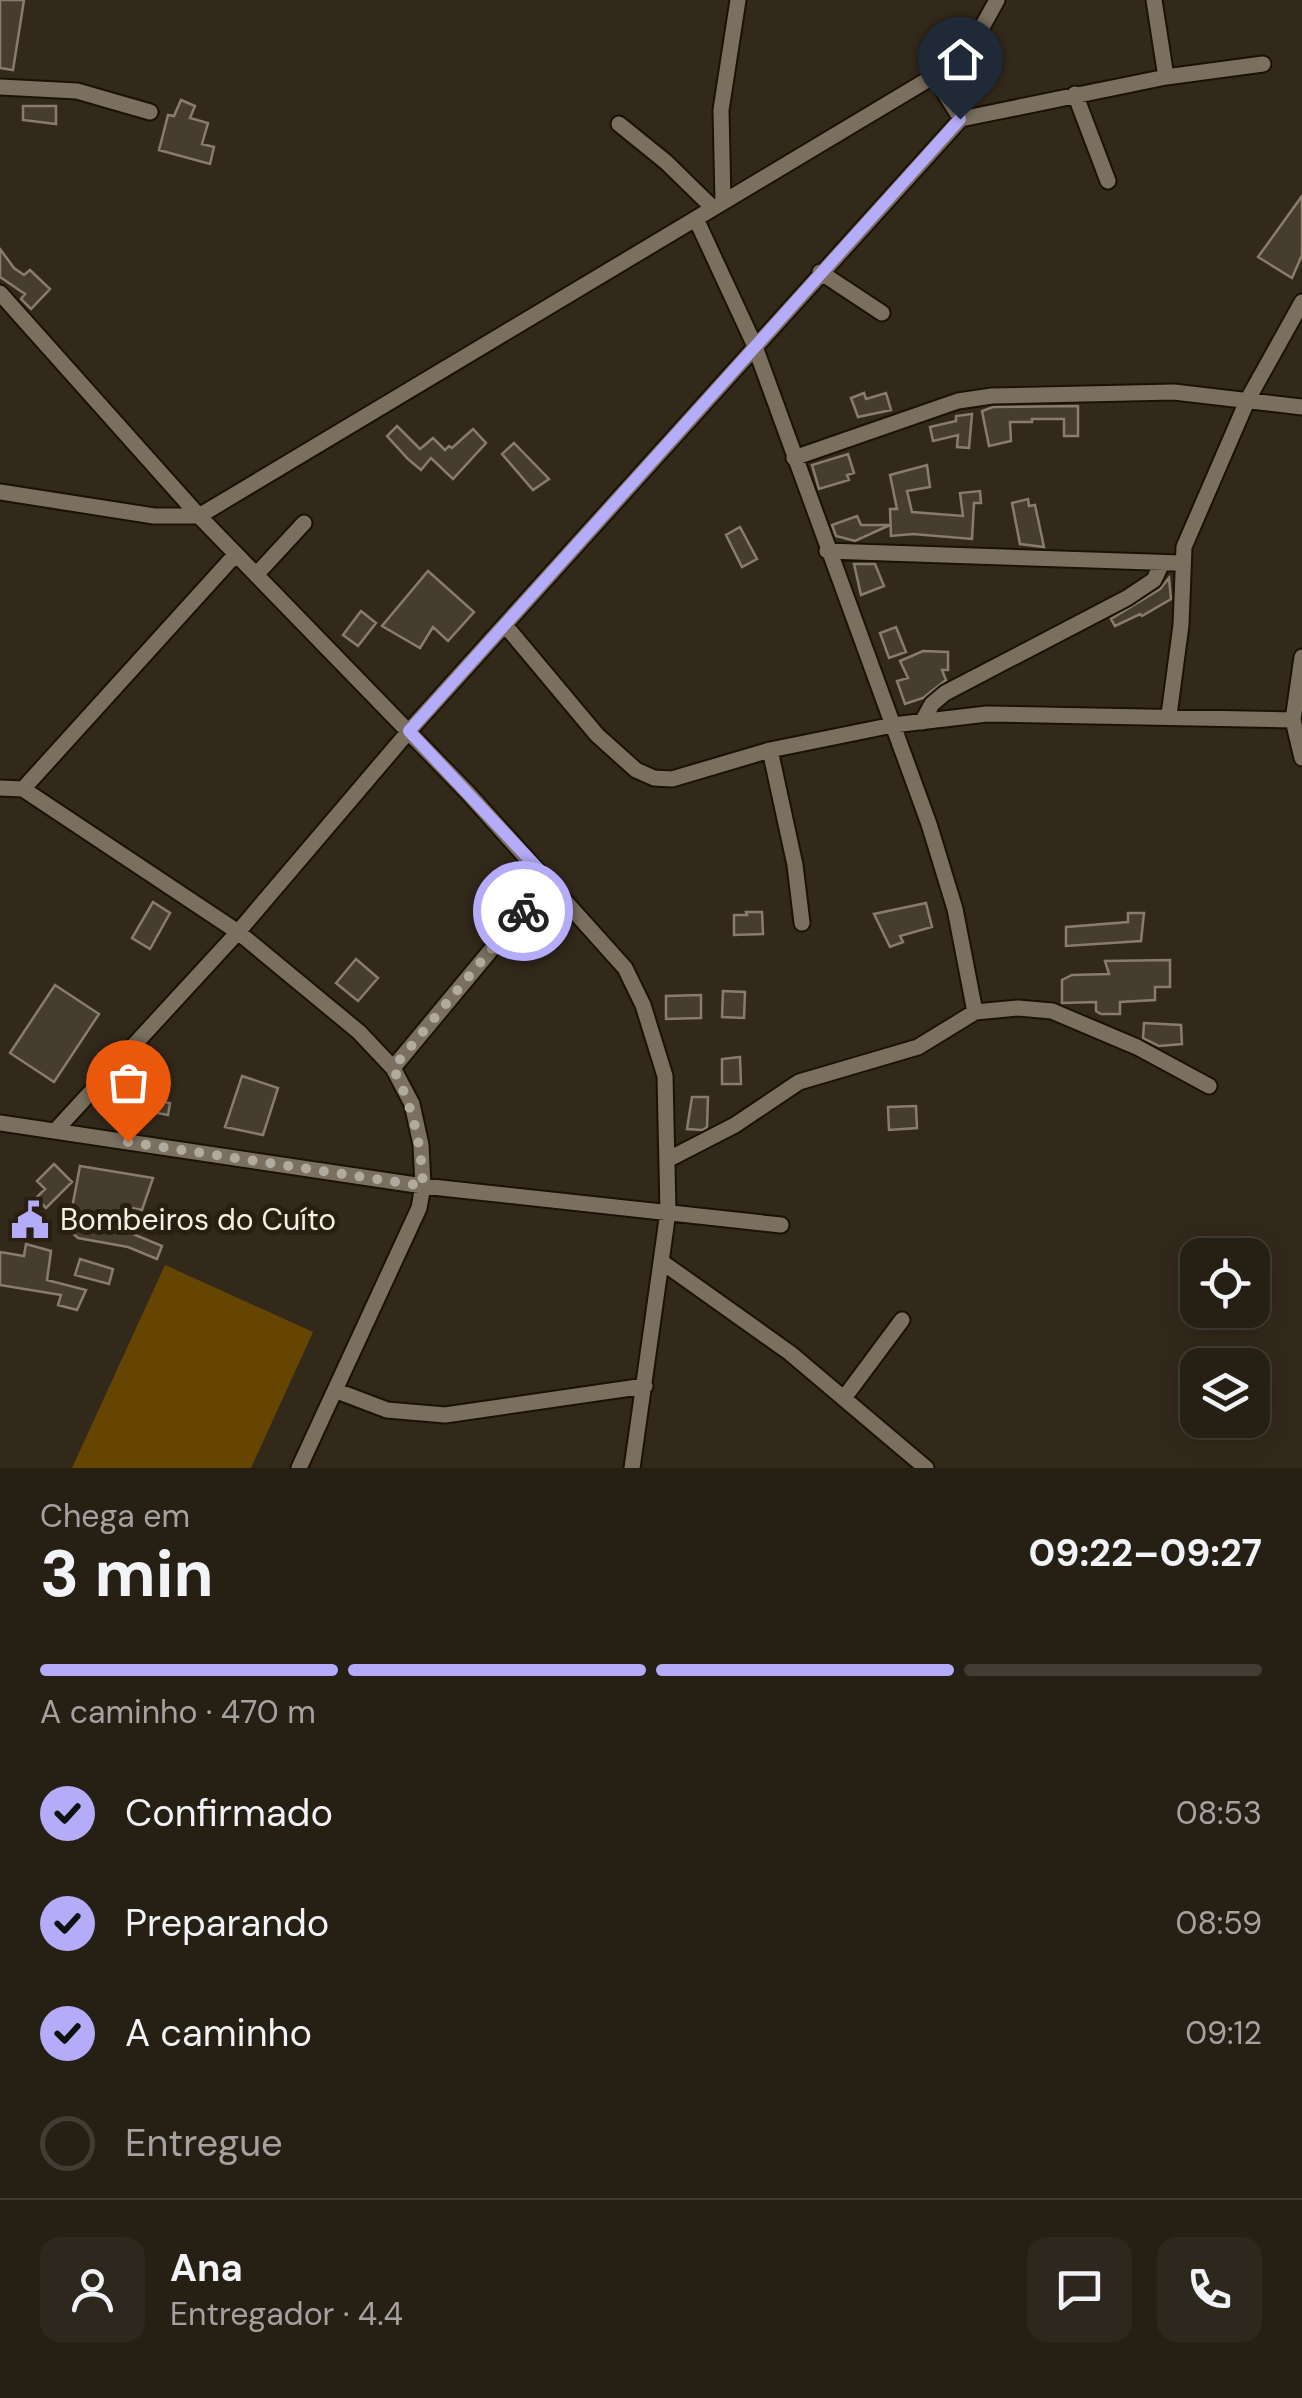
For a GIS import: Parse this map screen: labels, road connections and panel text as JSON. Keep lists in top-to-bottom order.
{
  "places": {
    "public building": ["Bombeiros do Cuíto"]
  },
  "page": {
    "heading": ["3 min", "Chega em", "09:22–09:27"],
    "panel": ["Ana", "Entregador · 4.4"],
    "bar": "A caminho · 470 m",
    "list": [
      ["Confirmado", "08:53"],
      ["Preparando", "08:59"],
      ["A caminho", "09:12"],
      "Entregue"
    ]
  }
}
